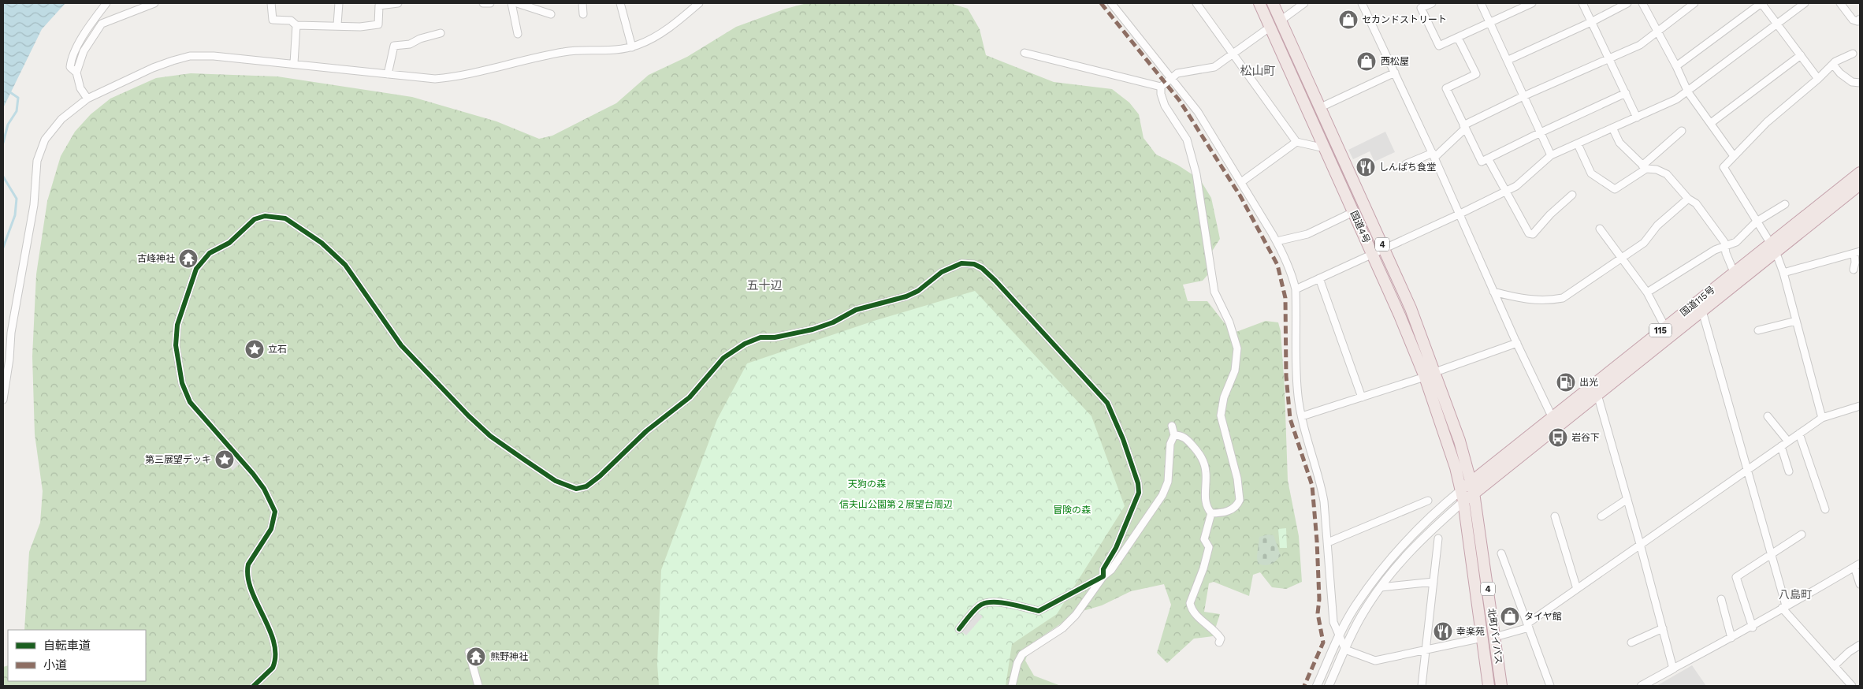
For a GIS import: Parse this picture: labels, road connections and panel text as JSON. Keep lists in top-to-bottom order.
{
  "streets": {
    "highway": [
      "国道4号",
      "4",
      "国道115号",
      "115",
      "北町バイパス"
    ]
  },
  "crossings": [
    ["国道4号", "国道115号"],
    ["国道4号", "北町バイパス"],
    ["国道115号", "北町バイパス"]
  ],
  "districts": ["松山町", "五十辺", "八島町"],
  "parks": ["天狗の森", "信夫山公園第２展望台周辺", "冒険の森"],
  "places": {
    "shop": ["セカンドストリート", "西松屋", "タイヤ館"],
    "restaurant": ["しんぱち食堂", "幸楽苑"],
    "temple": ["古峰神社", "熊野神社"],
    "place": ["立石", "第三展望デッキ"],
    "fuel station": ["出光"],
    "bus stop": ["岩谷下"]
  },
  "legend": ["自転車道", "小道"]
}
